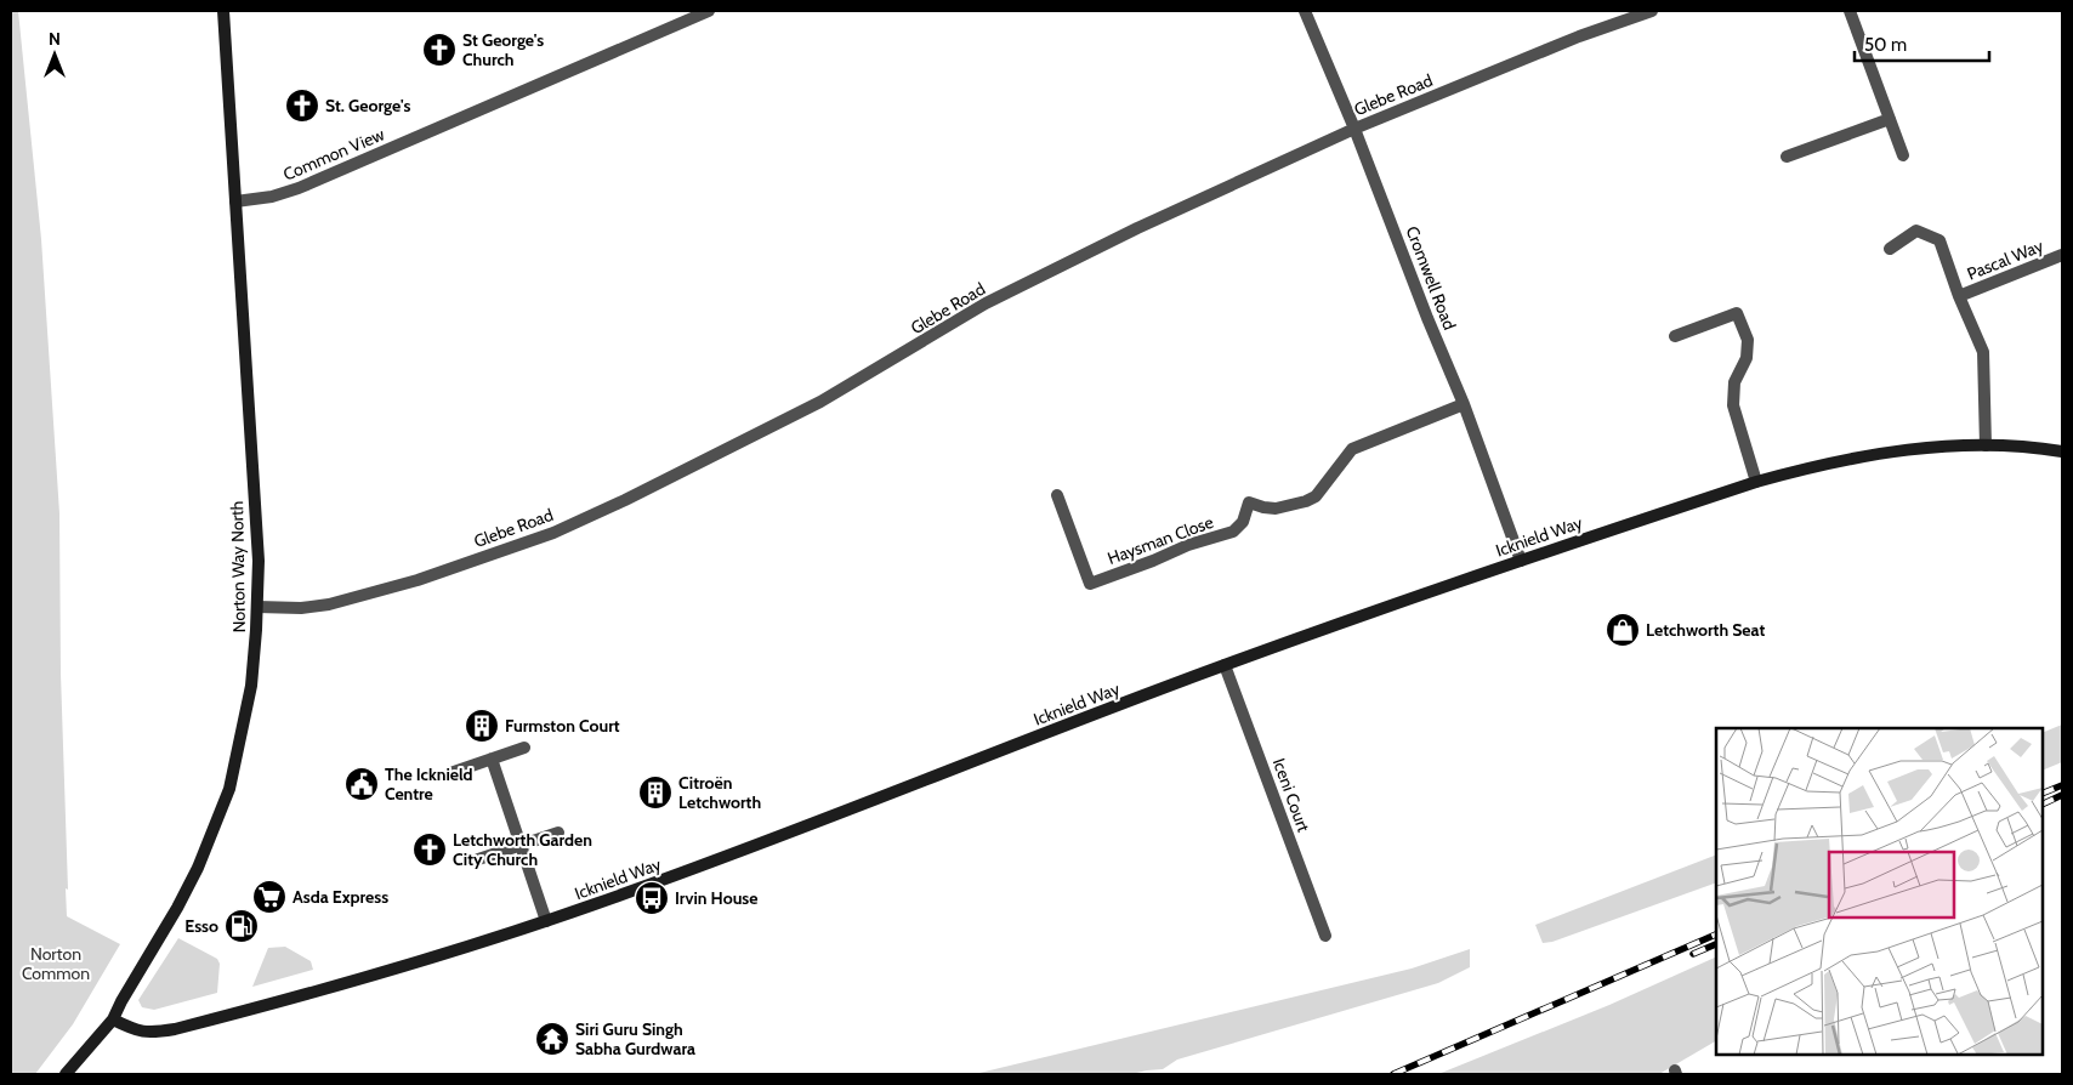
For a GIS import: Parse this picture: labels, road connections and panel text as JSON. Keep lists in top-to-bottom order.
{
  "streets": {
    "street": [
      "Glebe Road",
      "Common View",
      "Pascal Way",
      "Cromwell Road",
      "Icknield Way",
      "Haysman Close",
      "Norton Way North",
      "Iceni Court"
    ]
  },
  "crossings": [
    ["Glebe Road", "Cromwell Road"],
    ["Glebe Road", "Norton Way North"],
    ["Common View", "Norton Way North"],
    ["Pascal Way", "Icknield Way"],
    ["Cromwell Road", "Icknield Way"],
    ["Cromwell Road", "Haysman Close"],
    ["Icknield Way", "Norton Way North"],
    ["Icknield Way", "Iceni Court"]
  ],
  "parks": ["Norton Common"],
  "places": {
    "church": ["St George's Church", "St. George's", "Letchworth Garden City Church"],
    "shop": ["Letchworth Seat"],
    "building": ["Furmston Court", "Citroën Letchworth"],
    "public building": ["The Icknield Centre"],
    "supermarket": ["Asda Express"],
    "bus stop": ["Irvin House"],
    "fuel station": ["Esso"],
    "temple": ["Siri Guru Singh Sabha Gurdwara"]
  },
  "scale_bar": "50 m",
  "north": "top"
}
